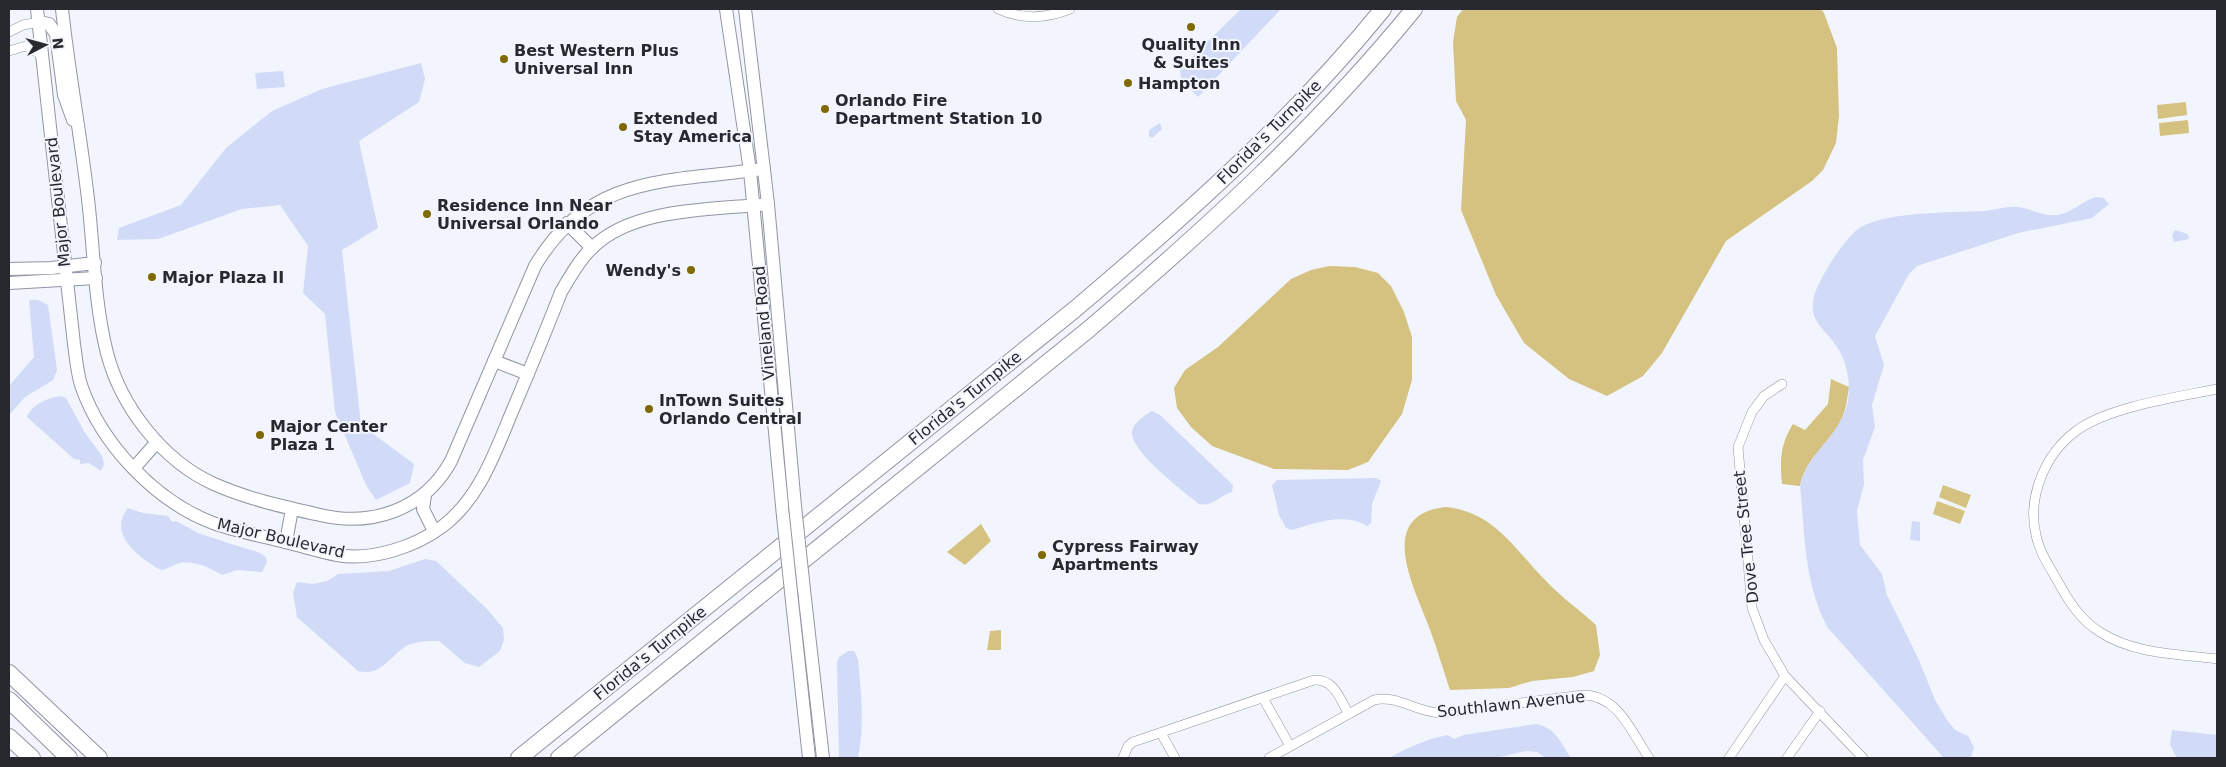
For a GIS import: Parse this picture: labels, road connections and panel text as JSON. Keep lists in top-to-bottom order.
{
  "streets": {
    "highway": ["Florida's Turnpike"],
    "street": [
      "Major Boulevard",
      "Vineland Road",
      "Dove Tree Street",
      "Southlawn Avenue"
    ]
  },
  "crossings": [
    ["Major Boulevard", "Vineland Road"]
  ],
  "places": [
    "Quality Inn & Suites",
    "Best Western Plus Universal Inn",
    "Hampton",
    "Orlando Fire Department Station 10",
    "Extended Stay America",
    "Residence Inn Near Universal Orlando",
    "Wendy's",
    "Major Plaza II",
    "InTown Suites Orlando Central",
    "Major Center Plaza 1",
    "Cypress Fairway Apartments"
  ],
  "north": "right"
}
